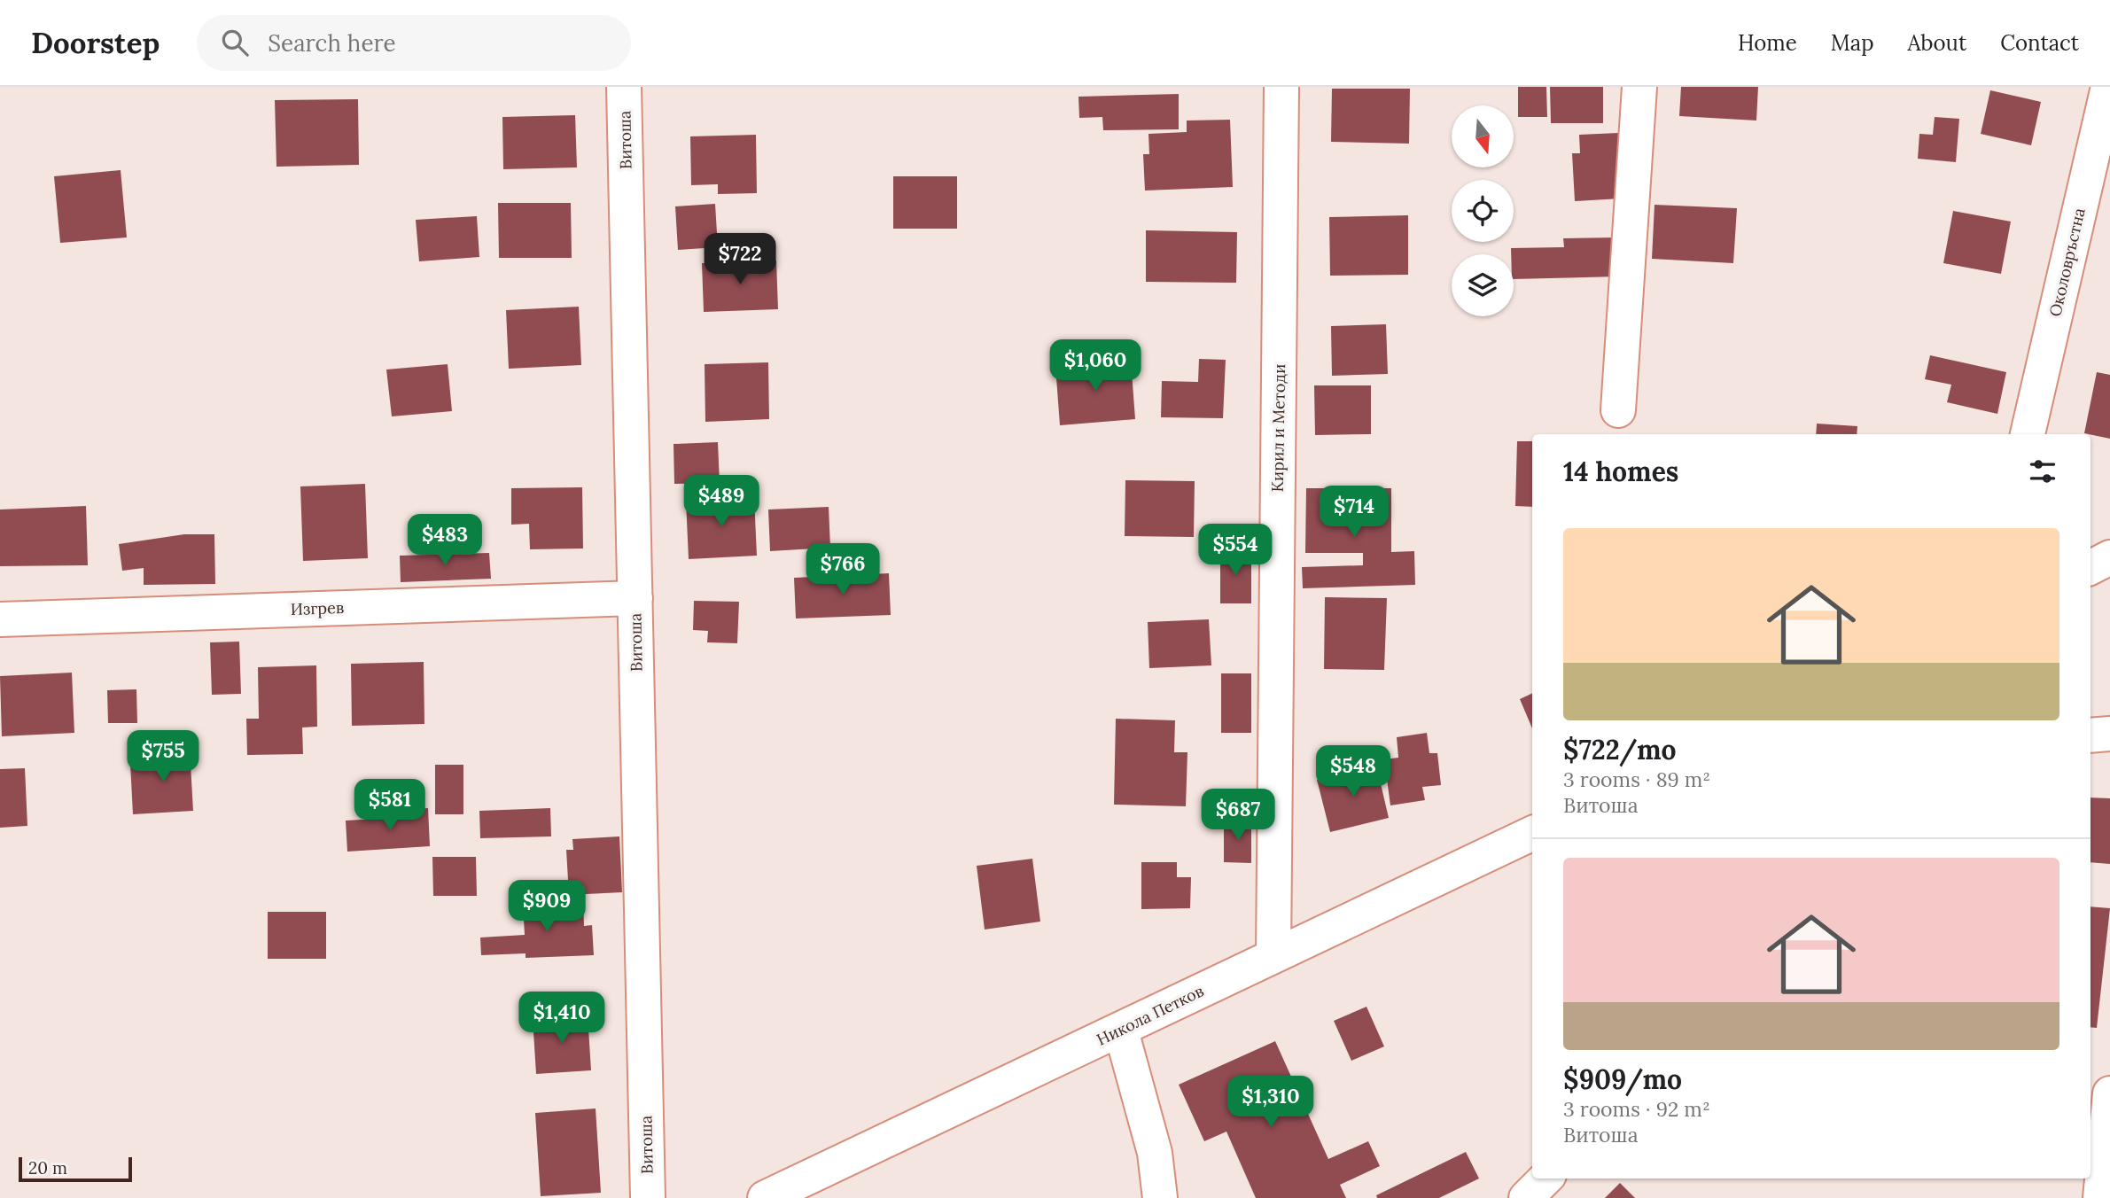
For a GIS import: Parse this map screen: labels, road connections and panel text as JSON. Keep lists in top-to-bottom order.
{
  "streets": {
    "street": [
      "Витоша",
      "Околовръстна",
      "Кирил и Методи",
      "Изгрев",
      "Никола Петков"
    ]
  },
  "crossings": [
    ["Витоша", "Изгрев"],
    ["Кирил и Методи", "Никола Петков"]
  ],
  "scale_bar": "20 m",
  "north": "bottom",
  "page": {
    "header": "Doorstep",
    "search": "Search here",
    "nav": [
      "Home",
      "Map",
      "About",
      "Contact"
    ],
    "price": [
      "$722",
      "$1,060",
      "$489",
      "$714",
      "$483",
      "$554",
      "$766",
      "$755",
      "$548",
      "$581",
      "$687",
      "$909",
      "$1,410",
      "$1,310"
    ],
    "heading": "14 homes",
    "list": [
      {
        "name": "$722/mo",
        "note": "3 rooms · 89 m² · Витоша"
      },
      {
        "name": "$909/mo",
        "note": "3 rooms · 92 m² · Витоша"
      }
    ],
    "scale": "20 m"
  }
}
